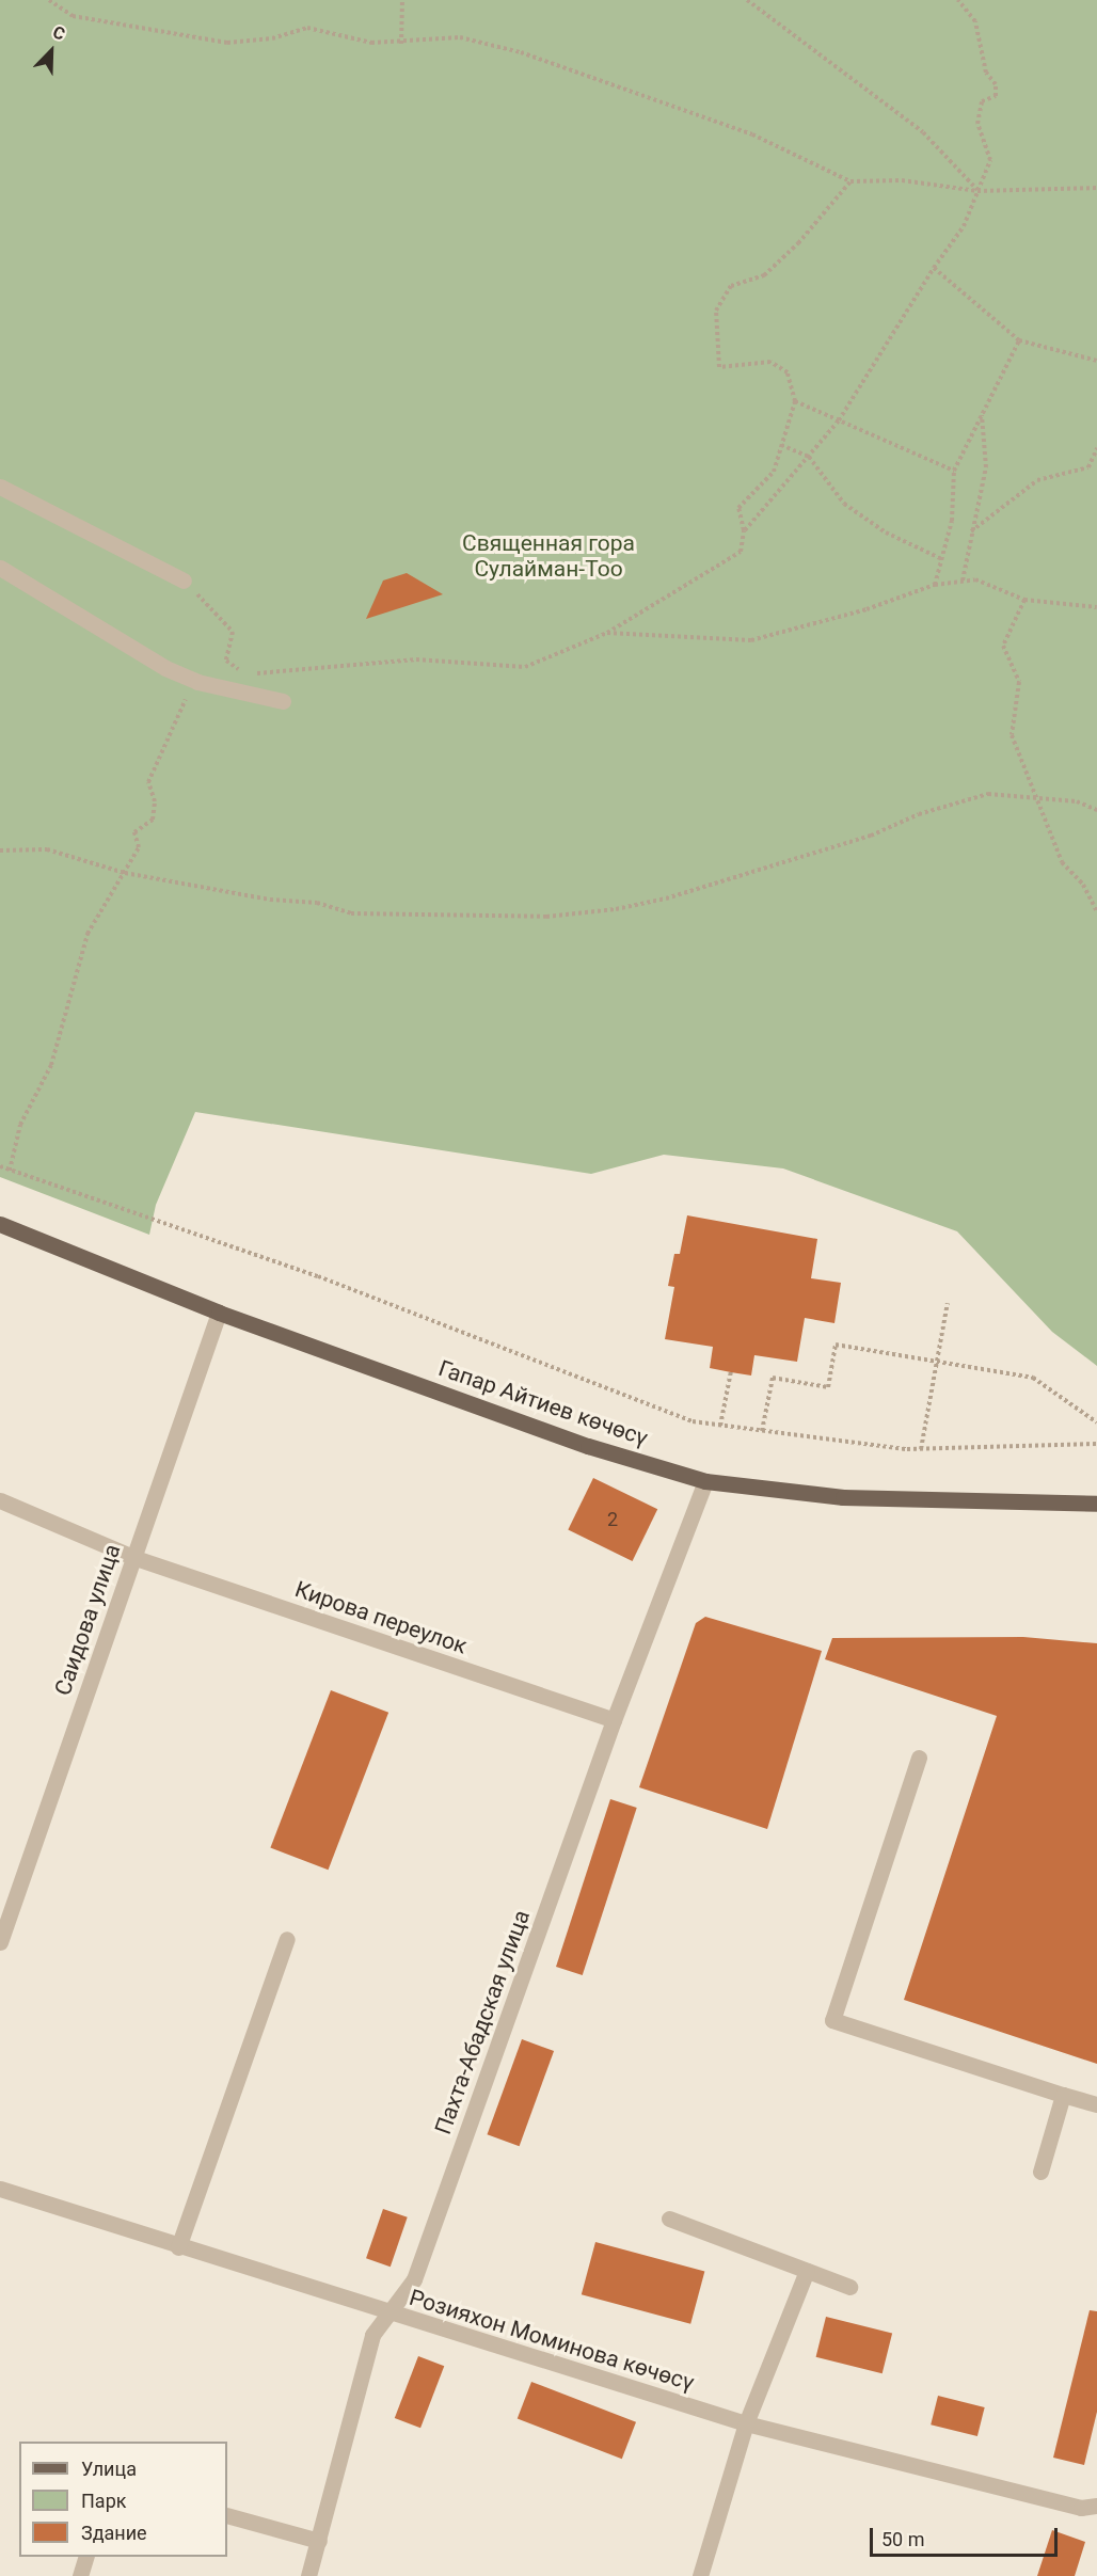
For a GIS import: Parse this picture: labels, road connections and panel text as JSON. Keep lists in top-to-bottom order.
{
  "streets": {
    "main road": ["Гапар Айтиев көчөсү"],
    "street": [
      "Кирова переулок",
      "Саидова улица",
      "Пахта-Абадская улица",
      "Розияхон Моминова көчөсү"
    ]
  },
  "crossings": [
    ["Гапар Айтиев көчөсү", "Саидова улица"],
    ["Гапар Айтиев көчөсү", "Пахта-Абадская улица"],
    ["Кирова переулок", "Саидова улица"],
    ["Кирова переулок", "Пахта-Абадская улица"],
    ["Пахта-Абадская улица", "Розияхон Моминова көчөсү"]
  ],
  "parks": ["Священная гора Сулайман-Тоо"],
  "house_numbers": ["2"],
  "legend": ["Улица", "Парк", "Здание"],
  "scale_bar": "50 m",
  "north": "top right"
}
